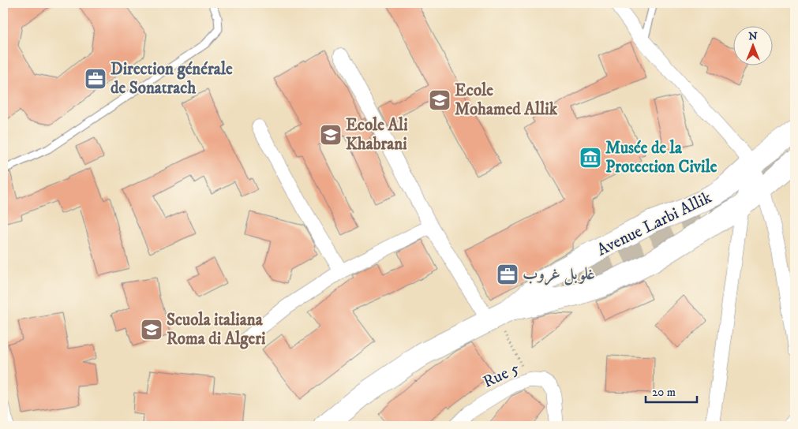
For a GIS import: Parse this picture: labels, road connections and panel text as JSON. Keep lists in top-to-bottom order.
{
  "streets": {
    "main road": ["Avenue Larbi Allik"],
    "street": ["Rue 5"]
  },
  "places": {
    "office": ["Direction générale de Sonatrach", "غلوبل غروب"],
    "school or university": ["Ecole Mohamed Allik", "Ecole Ali Khabrani", "Scuola italiana Roma di Algeri"],
    "museum": ["Musée de la Protection Civile"]
  },
  "scale_bar": "20 m",
  "north": "top"
}
